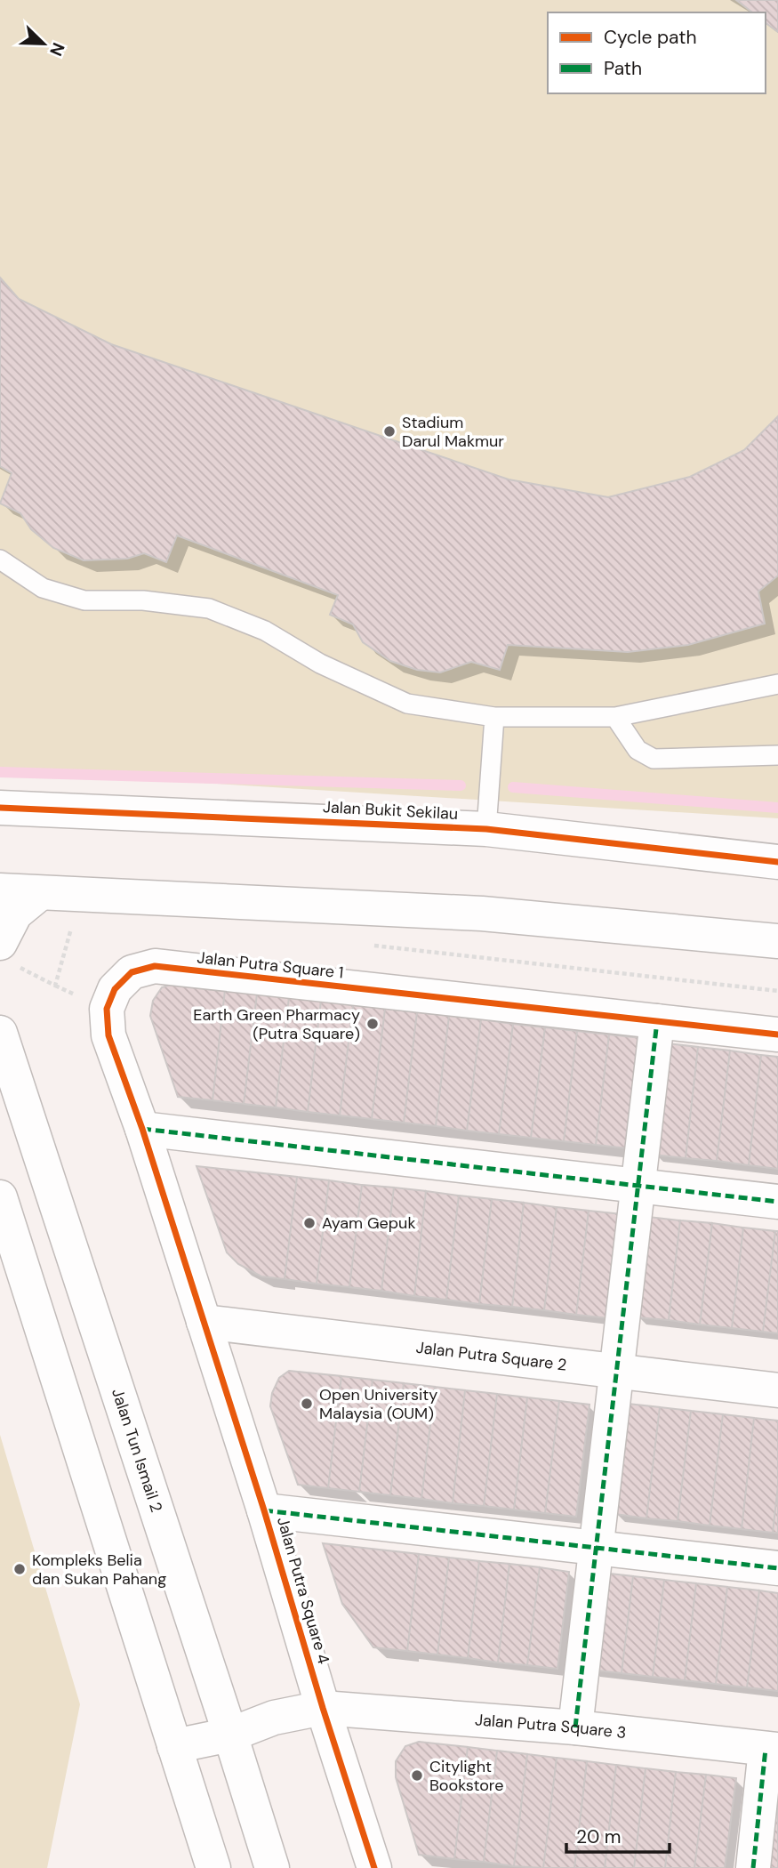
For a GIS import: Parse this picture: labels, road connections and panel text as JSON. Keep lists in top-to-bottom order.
{
  "streets": {
    "street": [
      "Jalan Bukit Sekilau",
      "Jalan Putra Square 1",
      "Jalan Putra Square 2",
      "Jalan Tun Ismail 2",
      "Jalan Putra Square 4",
      "Jalan Putra Square 3"
    ]
  },
  "crossings": [
    ["Jalan Putra Square 1", "Jalan Putra Square 2"],
    ["Jalan Putra Square 1", "Jalan Putra Square 4"],
    ["Jalan Putra Square 2", "Jalan Putra Square 4"],
    ["Jalan Tun Ismail 2", "Jalan Putra Square 3"],
    ["Jalan Putra Square 4", "Jalan Putra Square 3"]
  ],
  "places": [
    "Stadium Darul Makmur",
    "Earth Green Pharmacy (Putra Square)",
    "Ayam Gepuk",
    "Open University Malaysia (OUM)",
    "Kompleks Belia dan Sukan Pahang",
    "Citylight Bookstore"
  ],
  "legend": ["Cycle path", "Path"],
  "scale_bar": "20 m",
  "north": "bottom right"
}
